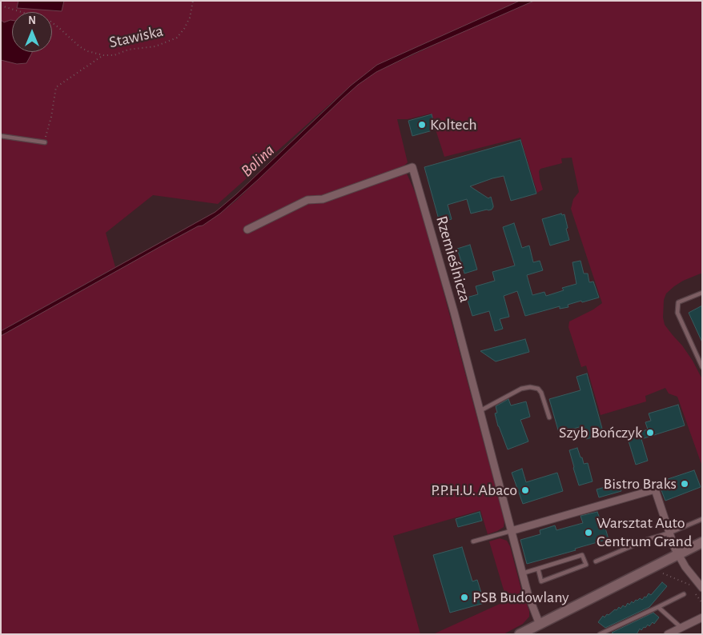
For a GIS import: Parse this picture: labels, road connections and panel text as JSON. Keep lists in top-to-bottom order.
{
  "streets": {
    "street": ["Rzemieślnicza"],
    "path": ["Stawiska"]
  },
  "water": ["Bolina"],
  "places": [
    "Koltech",
    "Szyb Bończyk",
    "Bistro Braks",
    "P.P.H.U. Abaco",
    "Warsztat Auto Centrum Grand",
    "PSB Budowlany"
  ],
  "north": "top"
}
